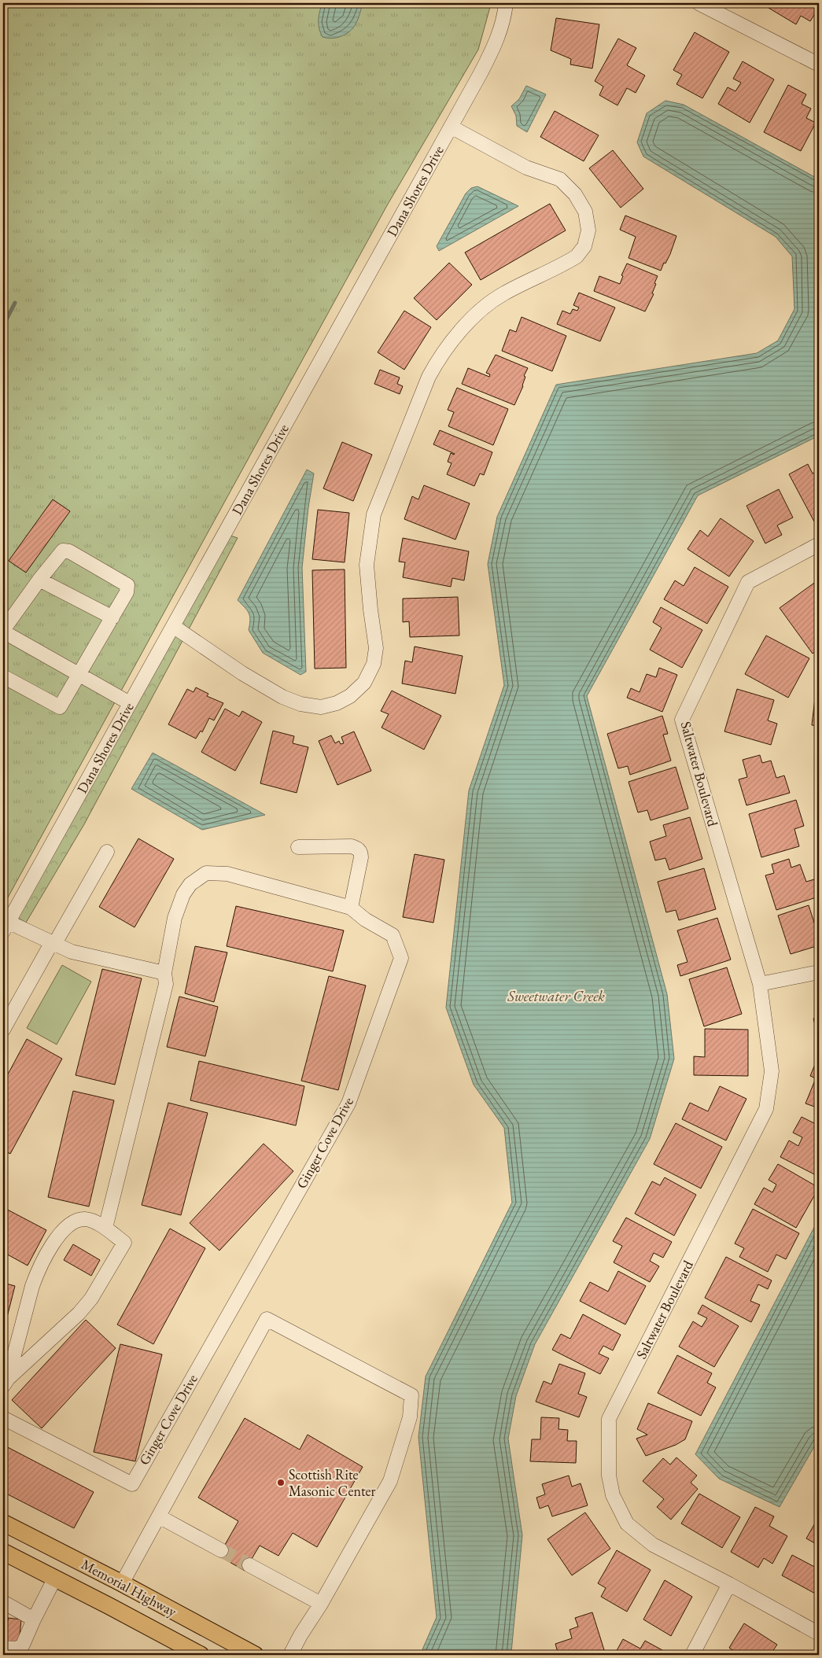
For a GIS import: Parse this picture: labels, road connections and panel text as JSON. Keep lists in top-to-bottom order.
{
  "streets": {
    "main road": ["Memorial Highway"],
    "street": ["Dana Shores Drive", "Saltwater Boulevard", "Ginger Cove Drive"]
  },
  "water": ["Sweetwater Creek"],
  "places": ["Scottish Rite Masonic Center"]
}
